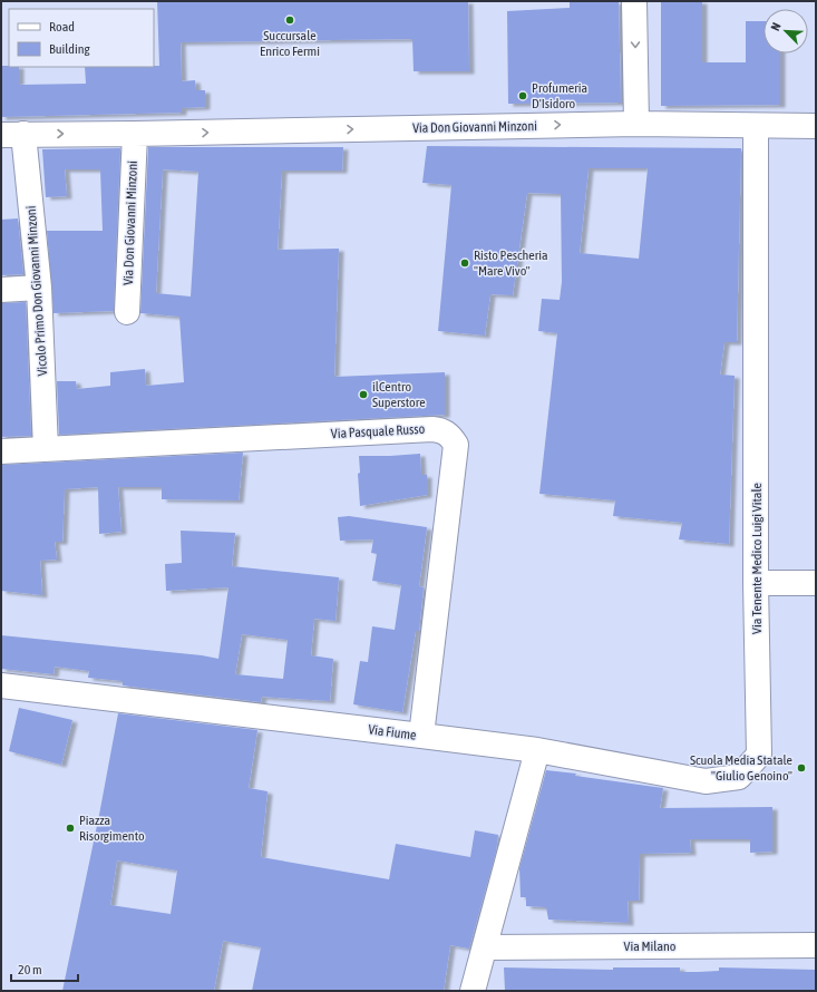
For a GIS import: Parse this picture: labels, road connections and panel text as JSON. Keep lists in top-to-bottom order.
{
  "streets": {
    "street": [
      "Via Don Giovanni Minzoni",
      "Vicolo Primo Don Giovanni Minzoni",
      "Via Pasquale Russo",
      "Via Tenente Medico Luigi Vitale",
      "Via Fiume",
      "Via Milano"
    ]
  },
  "crossings": [
    ["Via Don Giovanni Minzoni", "Vicolo Primo Don Giovanni Minzoni"],
    ["Via Don Giovanni Minzoni", "Via Tenente Medico Luigi Vitale"],
    ["Vicolo Primo Don Giovanni Minzoni", "Via Pasquale Russo"],
    ["Via Pasquale Russo", "Via Fiume"],
    ["Via Tenente Medico Luigi Vitale", "Via Fiume"]
  ],
  "one_way": ["Via Don Giovanni Minzoni"],
  "places": [
    "Succursale Enrico Fermi",
    "Profumeria D'Isidoro",
    "Risto Pescheria \"Mare Vivo\"",
    "ilCentro Superstore",
    "Scuola Media Statale \"Giulio Genoino\"",
    "Piazza Risorgimento"
  ],
  "legend": ["Road", "Building"],
  "scale_bar": "20 m",
  "north": "top left"
}
